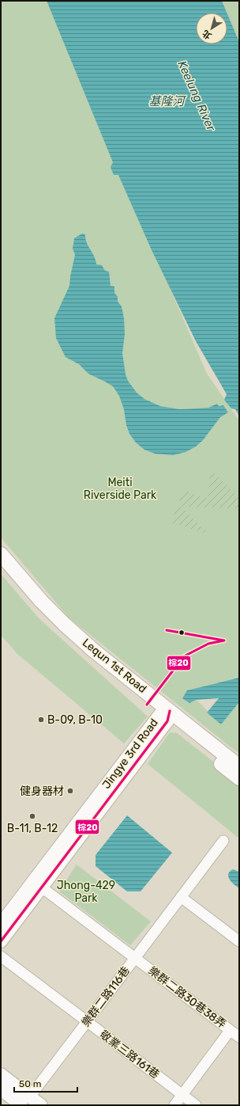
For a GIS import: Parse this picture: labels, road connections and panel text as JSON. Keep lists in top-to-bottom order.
{
  "streets": {
    "main road": ["Lequn 1st Road"],
    "street": [
      "Jingye 3rd Road",
      "樂群二路116巷",
      "樂群二路30巷38弄",
      "敬業三路161巷"
    ]
  },
  "crossings": [
    ["Lequn 1st Road", "Jingye 3rd Road"],
    ["Jingye 3rd Road", "樂群二路30巷38弄"],
    ["樂群二路116巷", "樂群二路30巷38弄"],
    ["樂群二路116巷", "敬業三路161巷"]
  ],
  "water": ["Keelung River", "基隆河"],
  "parks": ["Meiti Riverside Park", "Jhong-429 Park"],
  "places": ["B-09, B-10", "健身器材", "B-11, B-12"],
  "lines": ["transit line 棕20"],
  "scale_bar": "50 m",
  "north": "bottom left"
}
